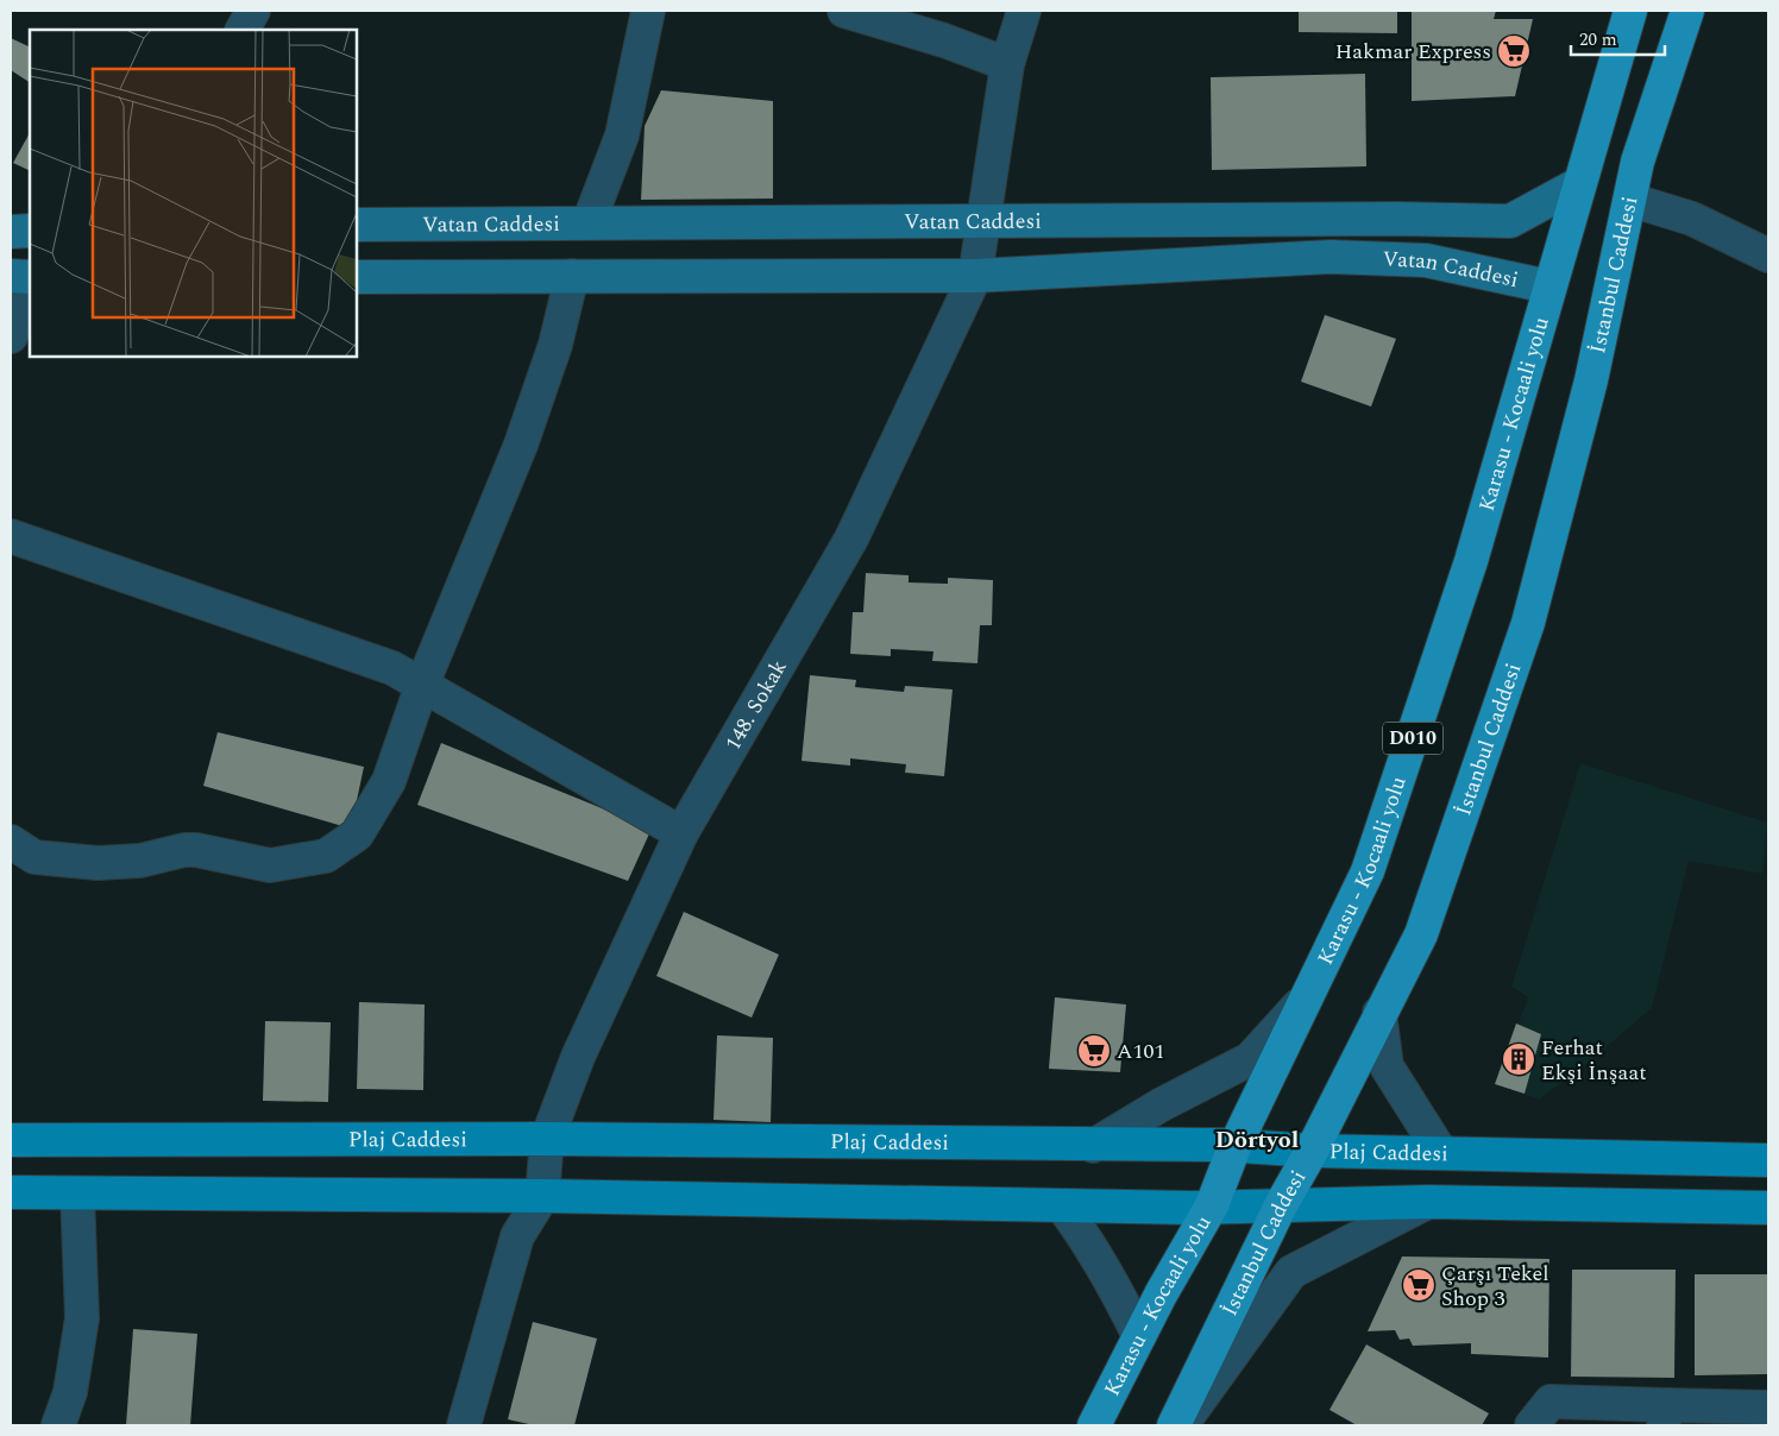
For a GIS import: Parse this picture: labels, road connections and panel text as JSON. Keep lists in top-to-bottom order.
{
  "streets": {
    "highway": ["İstanbul Caddesi", "Karasu - Kocaali yolu", "D010"],
    "main road": ["Vatan Caddesi", "Plaj Caddesi"],
    "street": ["148. Sokak"]
  },
  "crossings": [
    ["Vatan Caddesi", "Karasu - Kocaali yolu"],
    ["Vatan Caddesi", "148. Sokak"],
    ["İstanbul Caddesi", "Plaj Caddesi"],
    ["Karasu - Kocaali yolu", "Plaj Caddesi"],
    ["148. Sokak", "Plaj Caddesi"]
  ],
  "districts": ["Dörtyol"],
  "places": {
    "supermarket": ["Hakmar Express", "A101", "Çarşı Tekel Shop 3"],
    "building": ["Ferhat Ekşi İnşaat"]
  },
  "scale_bar": "20 m"
}
